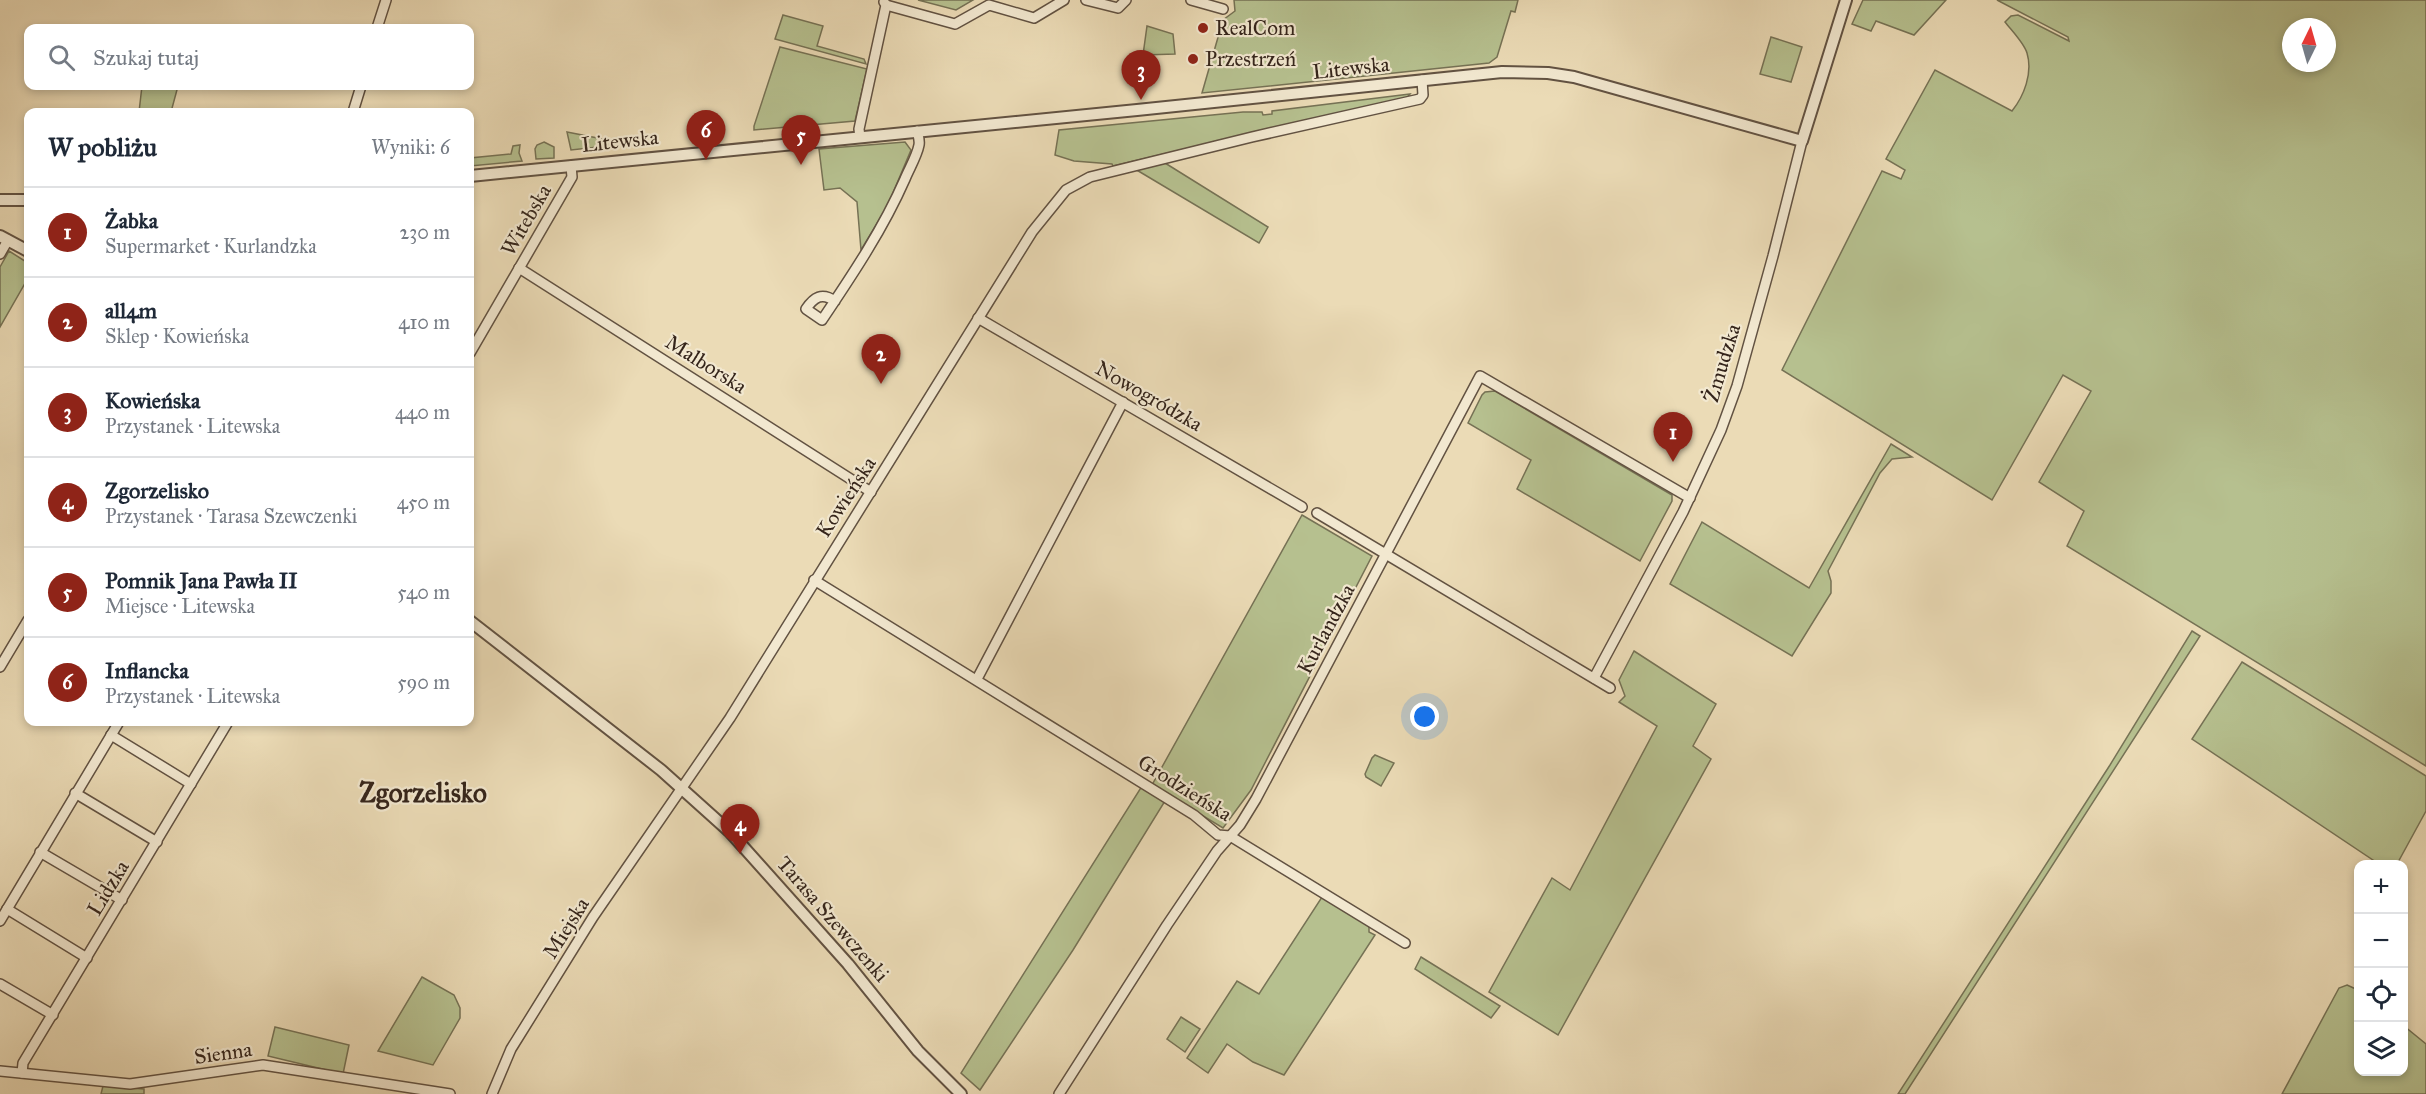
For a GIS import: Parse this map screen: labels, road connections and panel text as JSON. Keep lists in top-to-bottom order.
{
  "streets": {
    "street": [
      "Litewska",
      "Witebska",
      "Żmudzka",
      "Malborska",
      "Nowogródzka",
      "Kowieńska",
      "Kurlandzka",
      "Grodzieńska",
      "Lidzka",
      "Tarasa Szewczenki",
      "Miejska",
      "Sienna"
    ]
  },
  "crossings": [
    ["Litewska", "Witebska"],
    ["Litewska", "Żmudzka"],
    ["Litewska", "Kowieńska"],
    ["Witebska", "Malborska"],
    ["Żmudzka", "Kurlandzka"],
    ["Malborska", "Kowieńska"],
    ["Nowogródzka", "Kowieńska"],
    ["Kowieńska", "Grodzieńska"],
    ["Kowieńska", "Tarasa Szewczenki"],
    ["Kowieńska", "Miejska"],
    ["Kurlandzka", "Grodzieńska"],
    ["Lidzka", "Sienna"],
    ["Tarasa Szewczenki", "Miejska"]
  ],
  "districts": ["Zgorzelisko"],
  "places": ["RealCom", "Przestrzeń"],
  "north": "top",
  "page": {
    "search": "Szukaj tutaj",
    "pins": [
      "3",
      "6",
      "5",
      "2",
      "1",
      "4"
    ],
    "heading": ["W pobliżu", "Wyniki: 6"],
    "list": [
      {
        "mark": "1",
        "name": "Żabka",
        "note": "Supermarket · Kurlandzka",
        "value": "230 m"
      },
      {
        "mark": "2",
        "name": "all4m",
        "note": "Sklep · Kowieńska",
        "value": "410 m"
      },
      {
        "mark": "3",
        "name": "Kowieńska",
        "note": "Przystanek · Litewska",
        "value": "440 m"
      },
      {
        "mark": "4",
        "name": "Zgorzelisko",
        "note": "Przystanek · Tarasa Szewczenki",
        "value": "450 m"
      },
      {
        "mark": "5",
        "name": "Pomnik Jana Pawła II",
        "note": "Miejsce · Litewska",
        "value": "540 m"
      },
      {
        "mark": "6",
        "name": "Inflancka",
        "note": "Przystanek · Litewska",
        "value": "590 m"
      }
    ],
    "map_buttons": ["+", "−"]
  }
}
